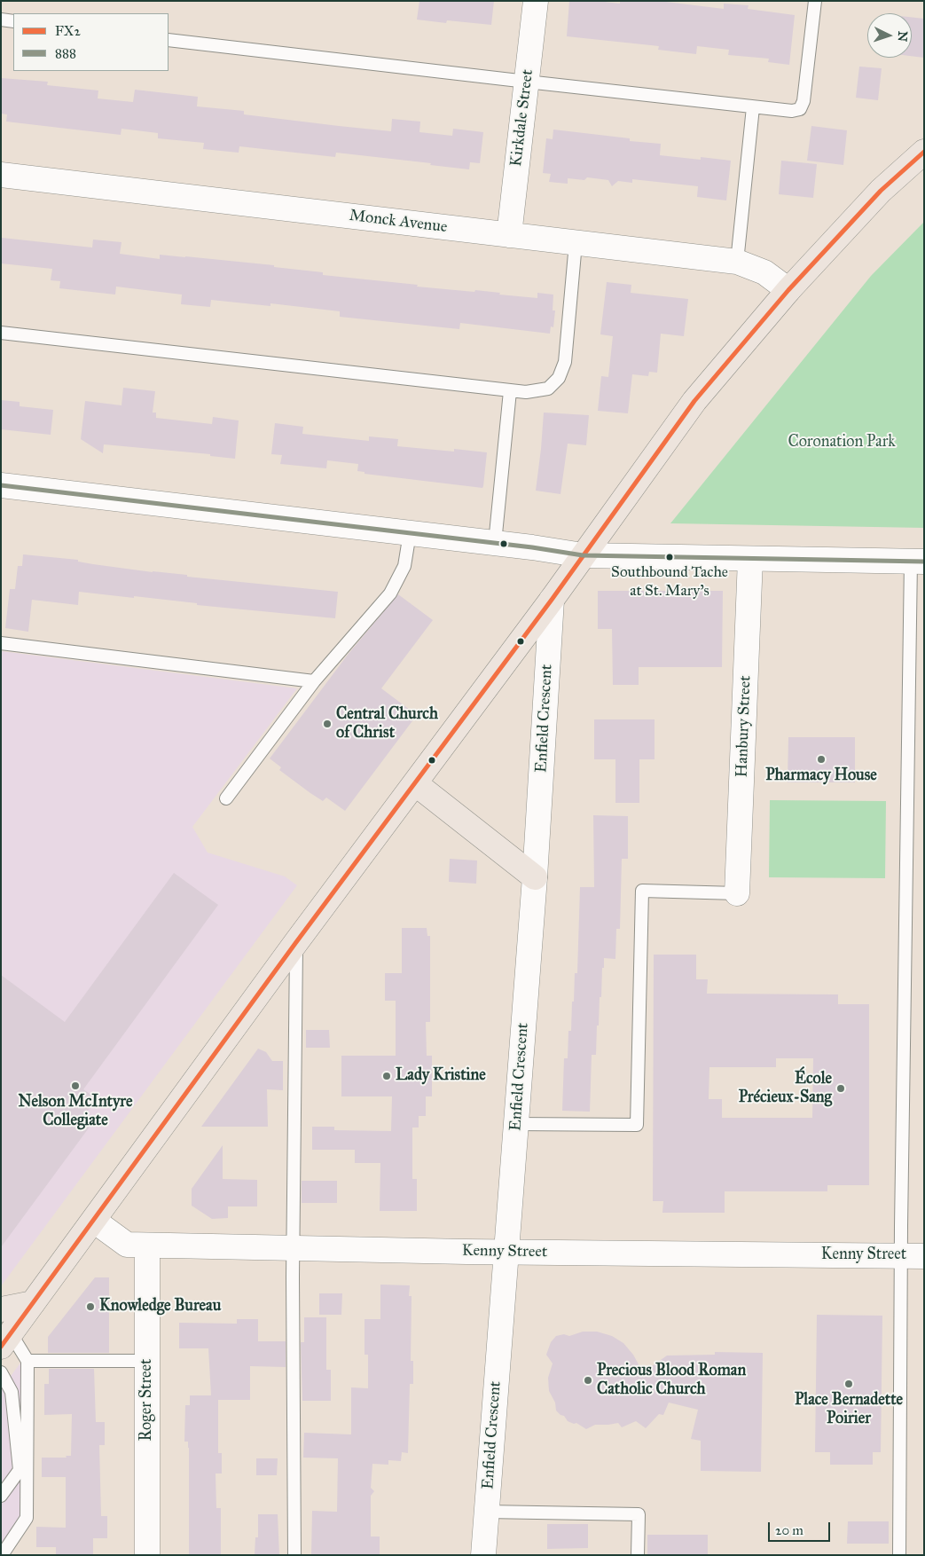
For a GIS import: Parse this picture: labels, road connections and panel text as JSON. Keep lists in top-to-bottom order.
{
  "streets": {
    "street": [
      "Kirkdale Street",
      "Monck Avenue",
      "Enfield Crescent",
      "Hanbury Street",
      "Kenny Street",
      "Roger Street"
    ]
  },
  "crossings": [
    ["Kirkdale Street", "Monck Avenue"],
    ["Enfield Crescent", "Kenny Street"],
    ["Kenny Street", "Roger Street"]
  ],
  "parks": ["Coronation Park"],
  "places": [
    "Southbound Tache at St. Mary's",
    "Central Church of Christ",
    "Pharmacy House",
    "Lady Kristine",
    "Nelson McIntyre Collegiate",
    "École Précieux-Sang",
    "Knowledge Bureau",
    "Precious Blood Roman Catholic Church",
    "Place Bernadette Poirier"
  ],
  "lines": ["transit line FX2", "transit line 888"],
  "legend": ["FX2", "888"],
  "scale_bar": "20 m",
  "north": "right"
}
